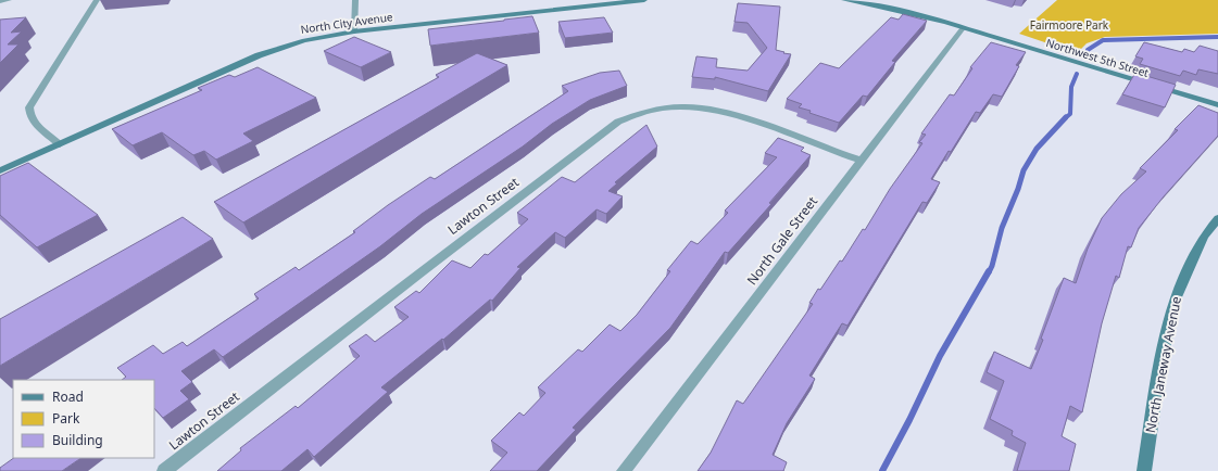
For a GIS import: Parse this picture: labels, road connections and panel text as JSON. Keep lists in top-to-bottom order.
{
  "streets": {
    "street": [
      "North City Avenue",
      "Northwest 5th Street",
      "Lawton Street",
      "North Gale Street",
      "North Janeway Avenue"
    ]
  },
  "crossings": [
    ["Northwest 5th Street", "North Gale Street"],
    ["Lawton Street", "North Gale Street"]
  ],
  "parks": ["Fairmoore Park"],
  "legend": ["Road", "Park", "Building"]
}
